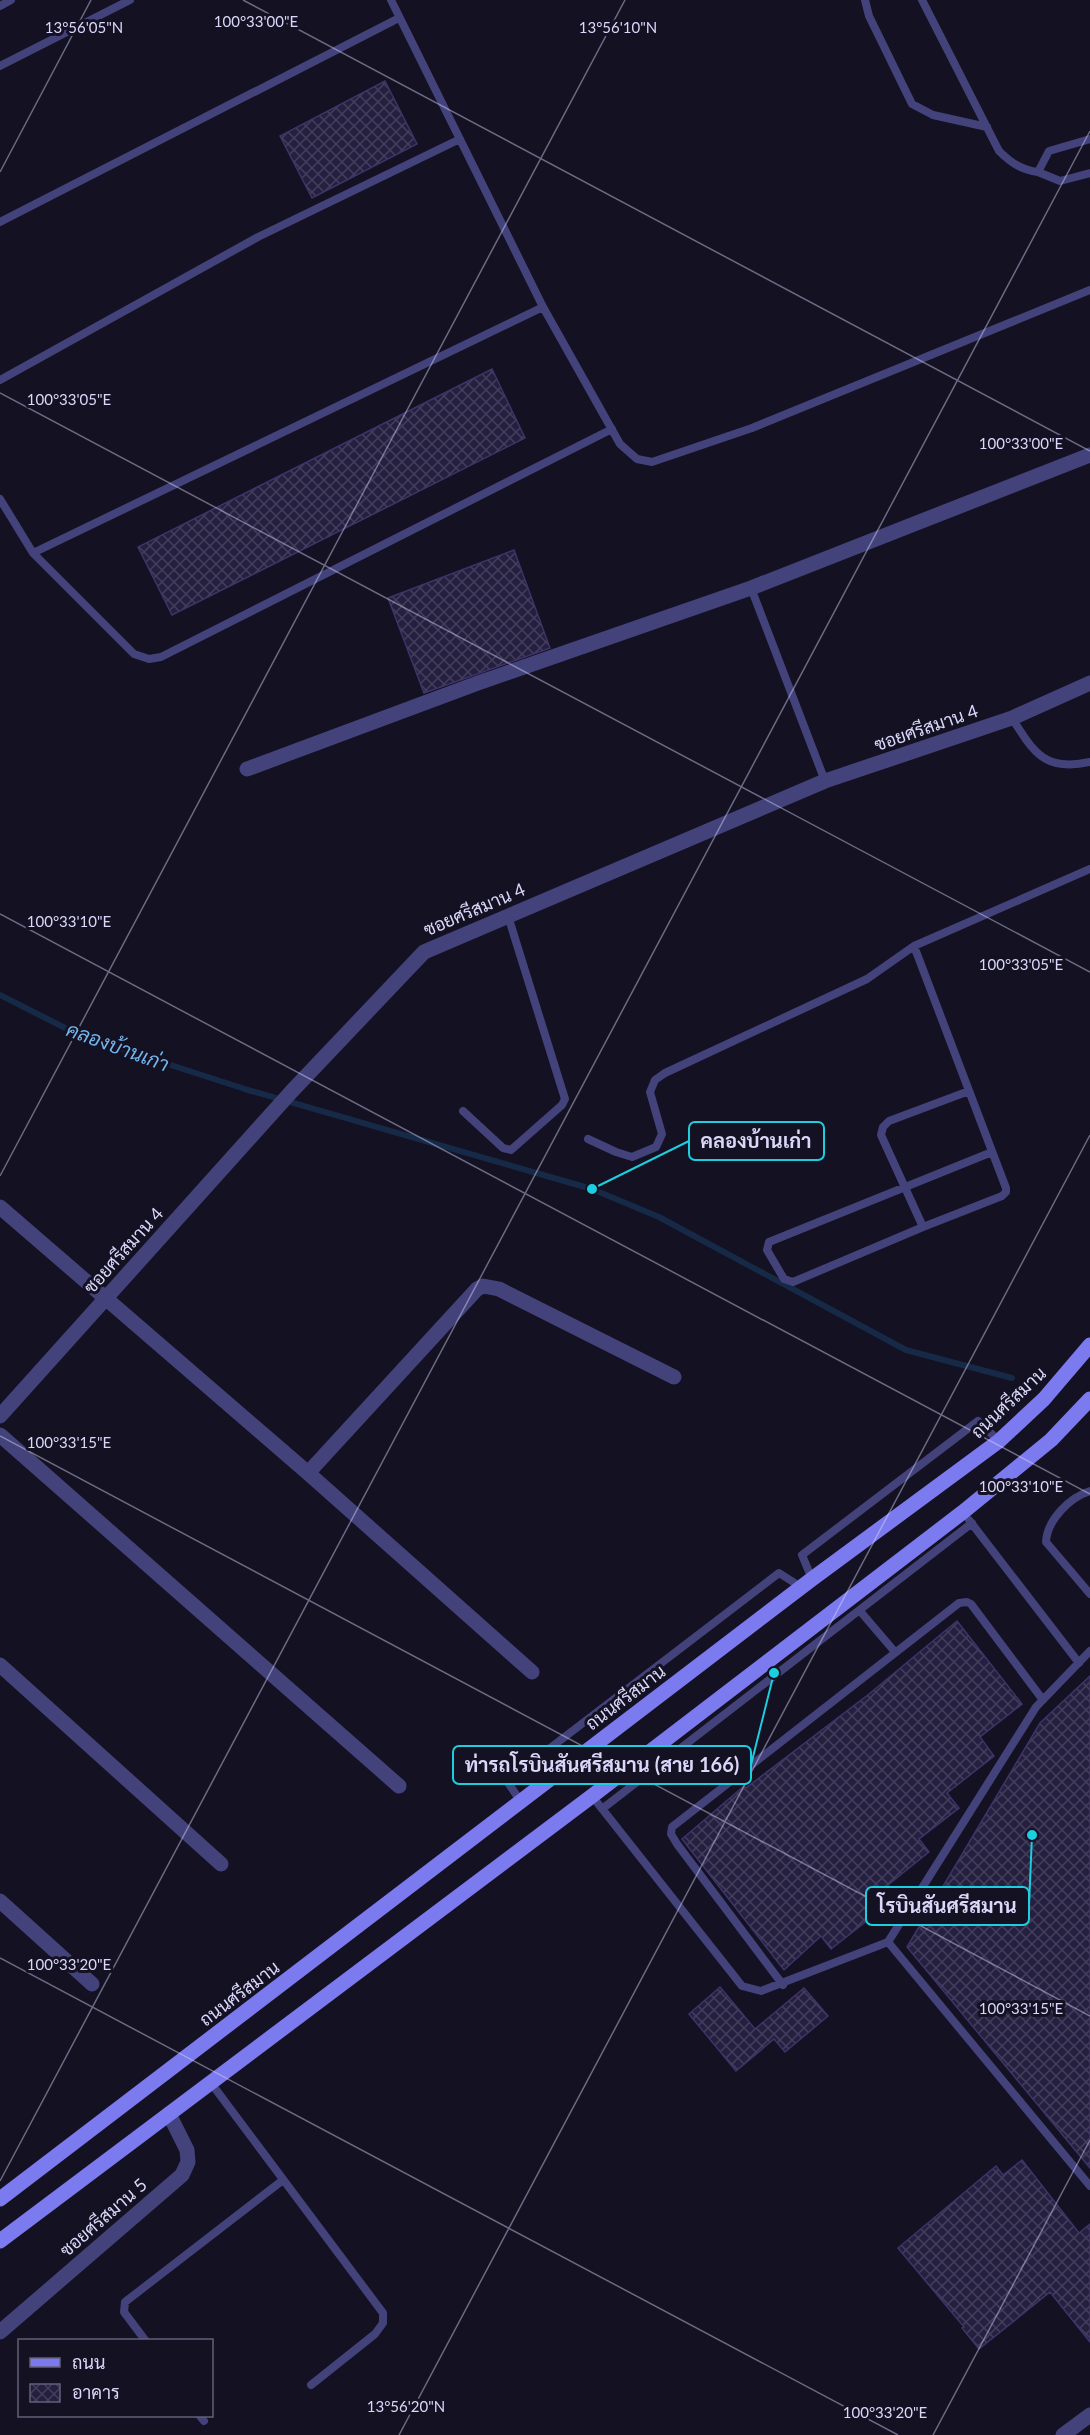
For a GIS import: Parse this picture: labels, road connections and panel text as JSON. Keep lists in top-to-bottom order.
{
  "streets": {
    "main road": ["ถนนศรีสมาน"],
    "street": ["ซอยศรีสมาน 4", "ซอยศรีสมาน 5"]
  },
  "water": ["คลองบ้านเก่า"],
  "places": ["คลองบ้านเก่า", "ท่ารถโรบินสันศรีสมาน (สาย 166)", "โรบินสันศรีสมาน"],
  "legend": ["ถนน", "อาคาร"],
  "coordinates": [
    "100°33'00\"E",
    "13°56'05\"N",
    "13°56'10\"N",
    "100°33'05\"E",
    "100°33'10\"E",
    "100°33'15\"E",
    "100°33'20\"E",
    "13°56'20\"N"
  ]
}
